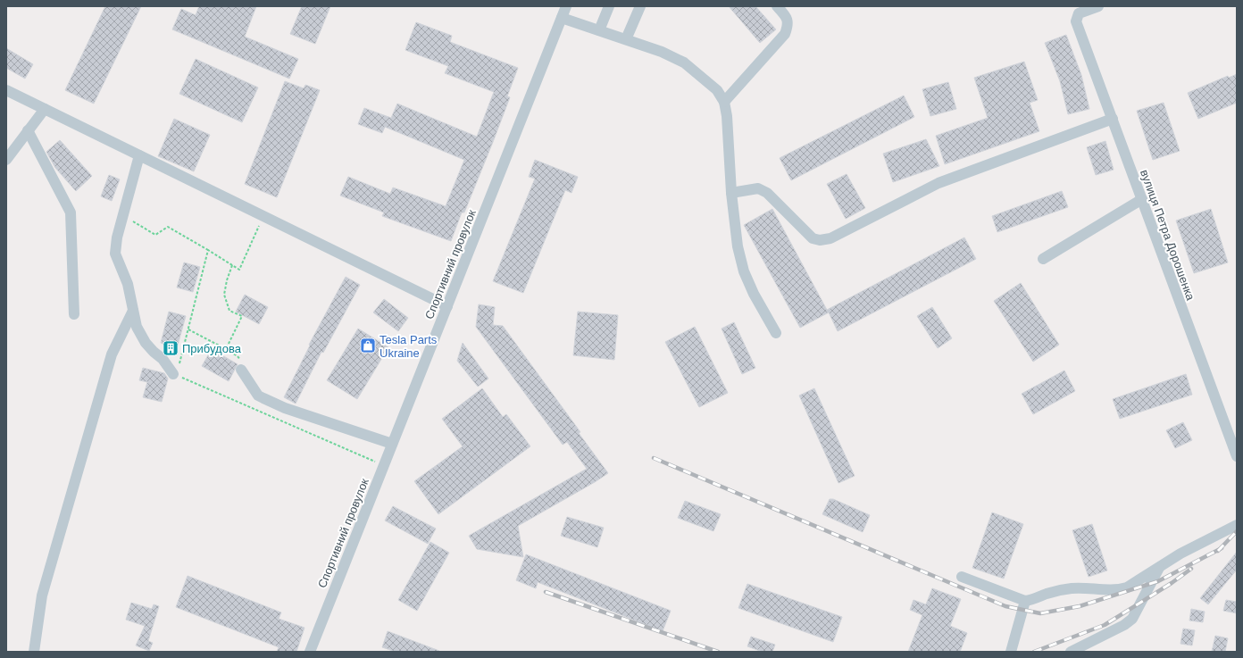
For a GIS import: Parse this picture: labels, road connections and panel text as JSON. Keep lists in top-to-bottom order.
{
  "streets": {
    "street": ["вулиця Петра Дорошенка", "Спортивний провулок"]
  },
  "places": {
    "shop": ["Tesla Parts Ukraine"],
    "building": ["Прибудова"]
  }
}
